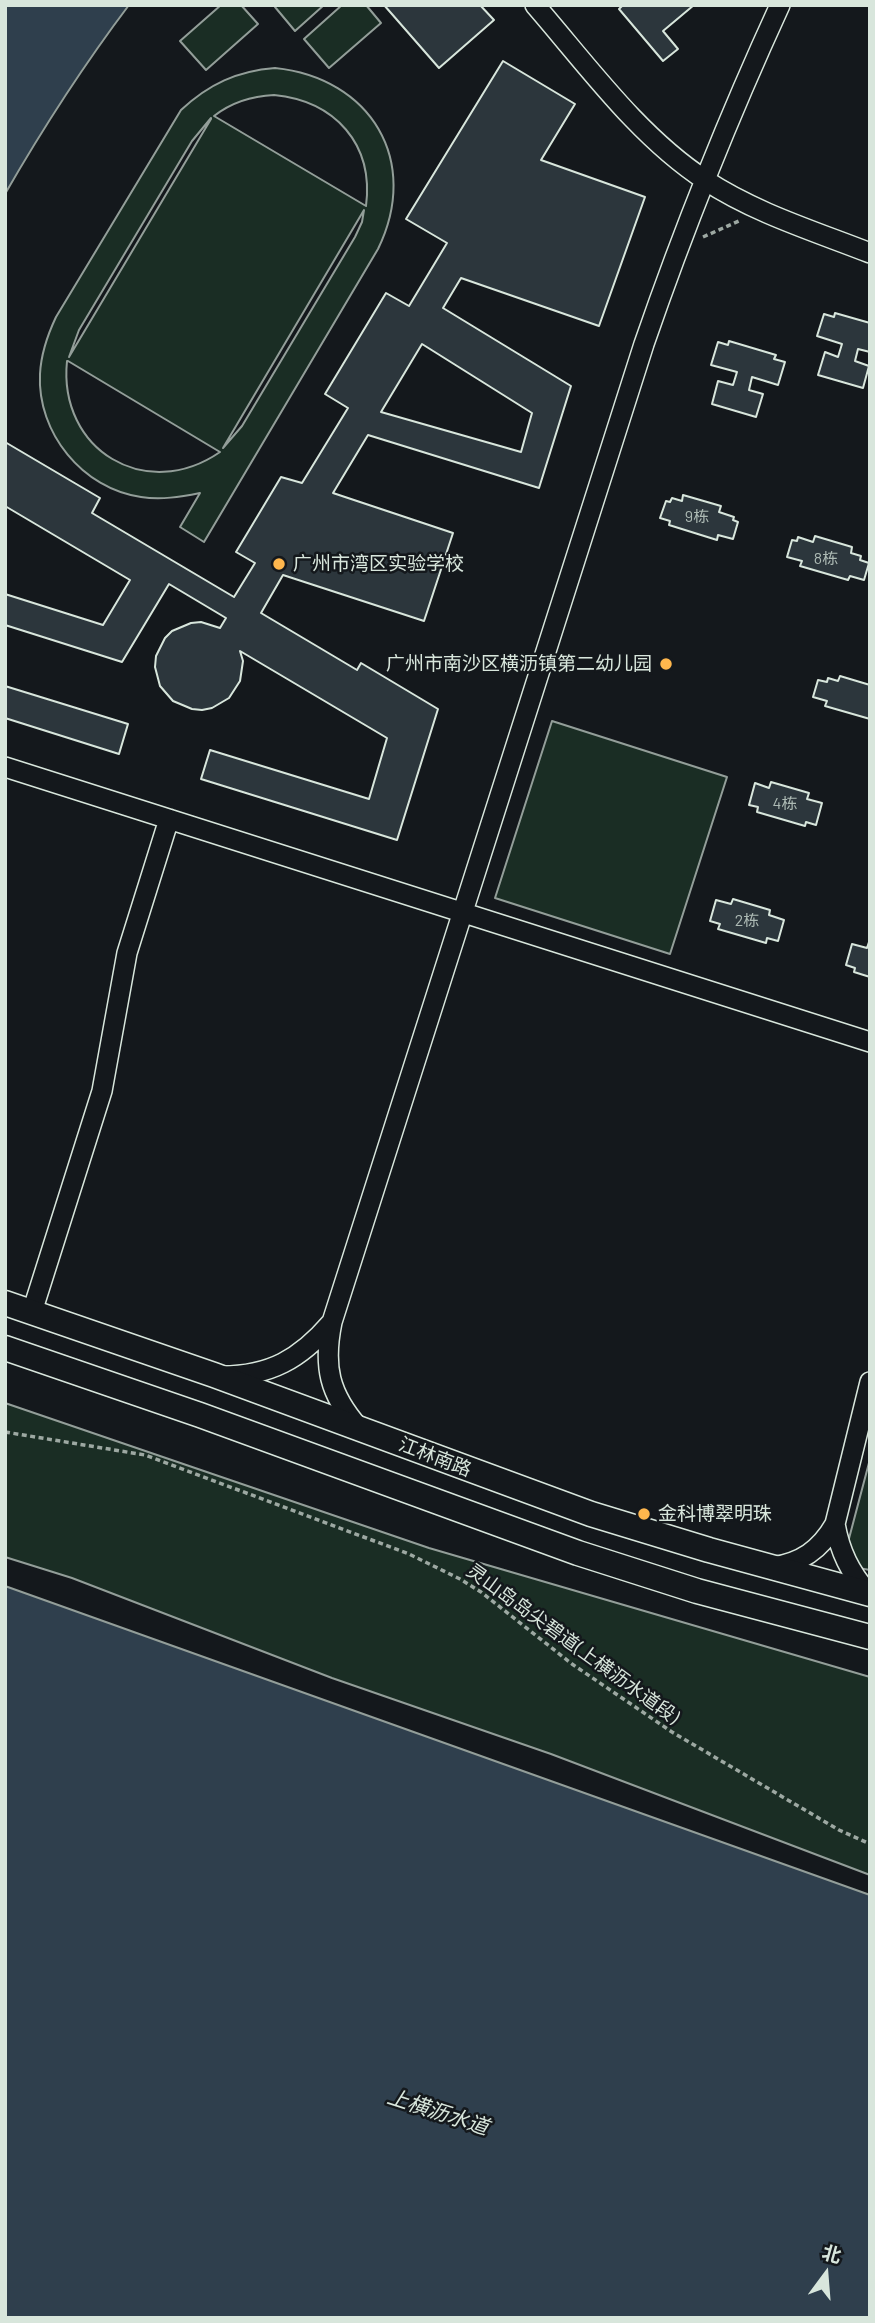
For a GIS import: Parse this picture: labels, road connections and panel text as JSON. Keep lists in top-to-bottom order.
{
  "streets": {
    "main road": ["江林南路"],
    "path": ["灵山岛岛尖碧道(上横沥水道段)"]
  },
  "water": ["上横沥水道"],
  "places": ["广州市湾区实验学校", "广州市南沙区横沥镇第二幼儿园", "金科博翠明珠"],
  "house_numbers": [
    "9栋",
    "8栋",
    "4栋",
    "2栋"
  ],
  "north": "top"
}
